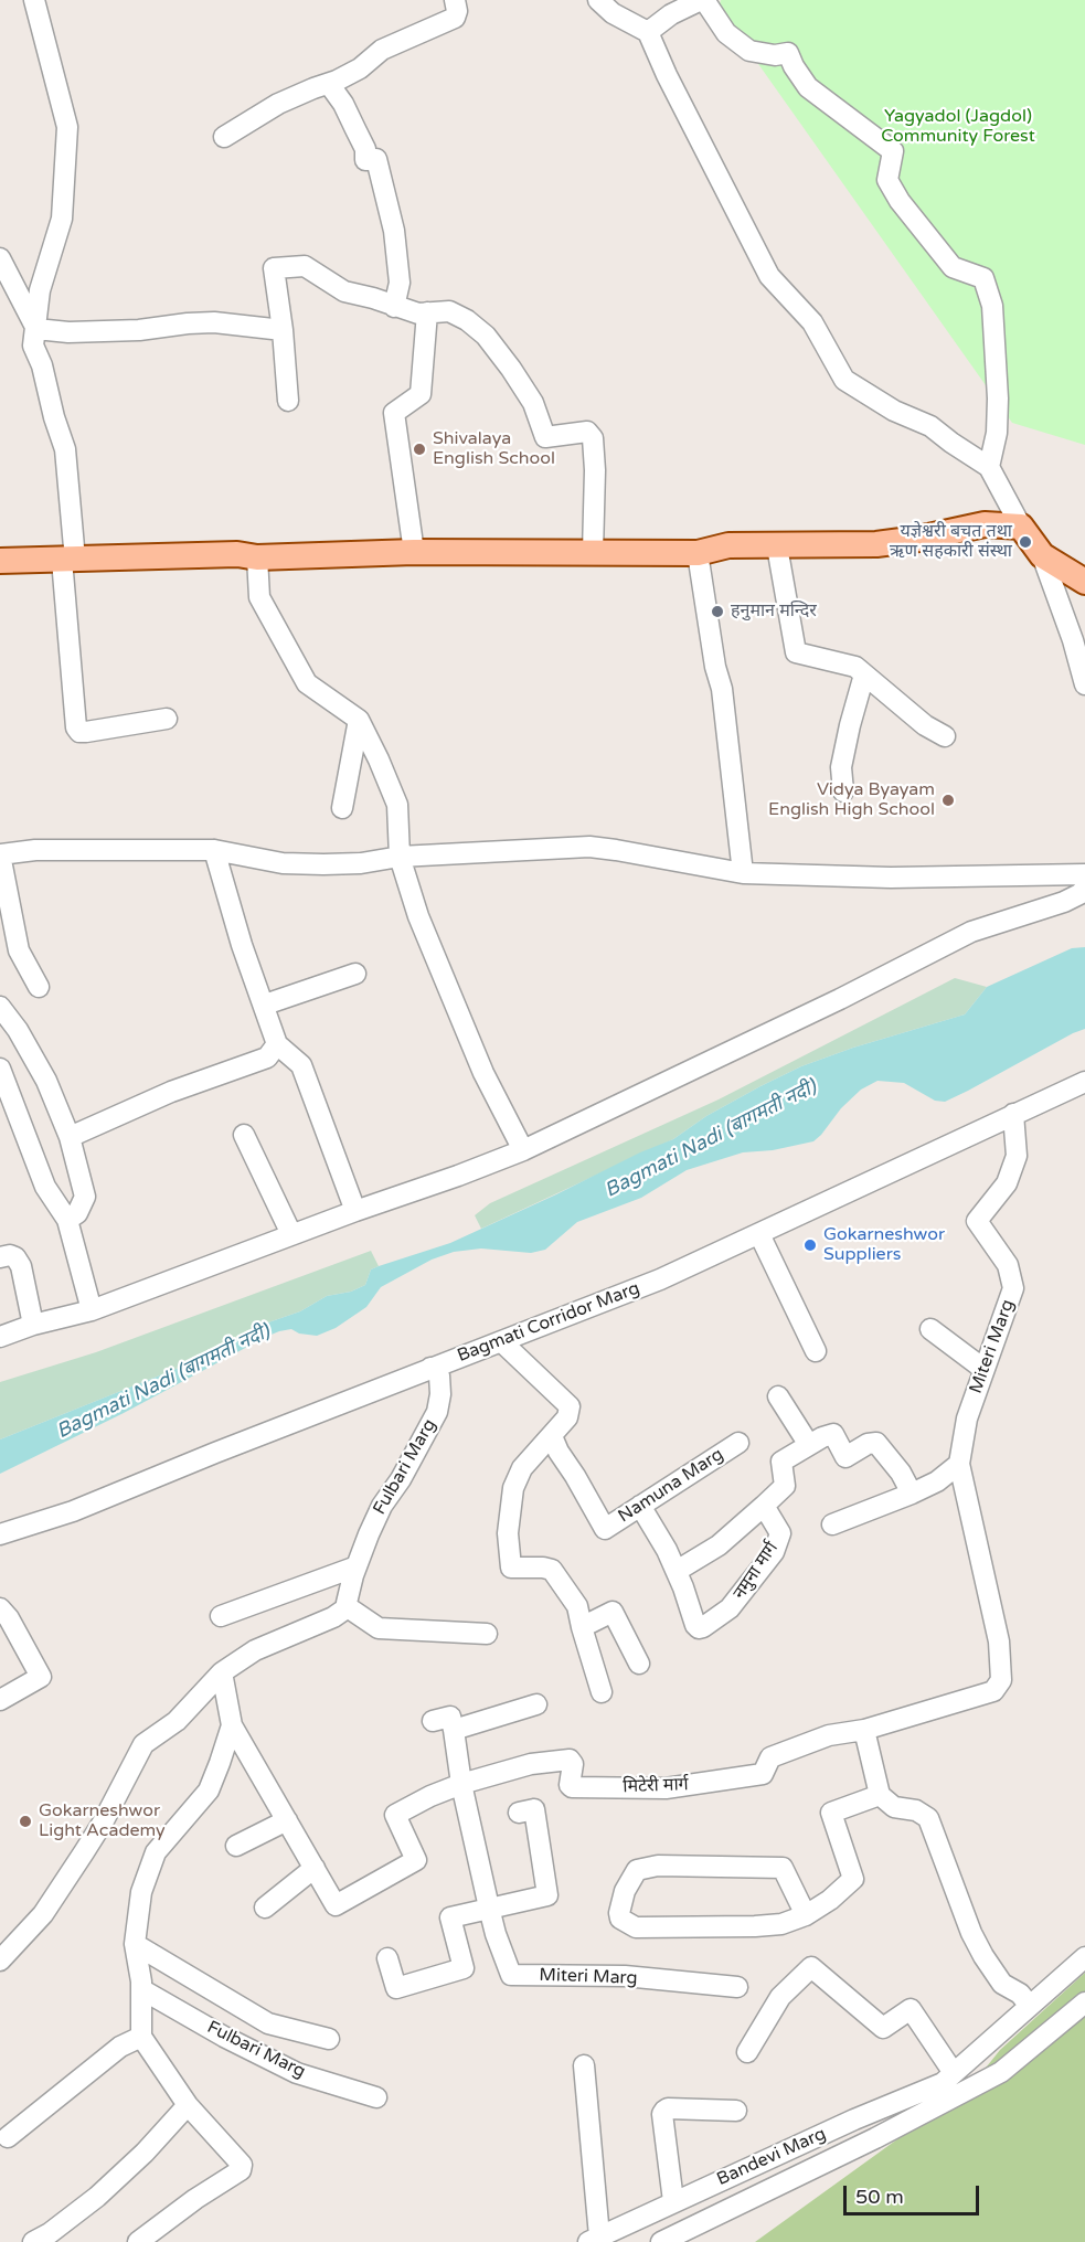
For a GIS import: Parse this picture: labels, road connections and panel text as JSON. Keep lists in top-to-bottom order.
{
  "streets": {
    "street": [
      "Bagmati Corridor Marg",
      "Miteri Marg",
      "Fulbari Marg",
      "Namuna Marg",
      "नमुना मार्ग",
      "मिटेरी मार्ग",
      "Bandevi Marg"
    ]
  },
  "crossings": [
    ["Bagmati Corridor Marg", "Miteri Marg"],
    ["Bagmati Corridor Marg", "Fulbari Marg"],
    ["Miteri Marg", "मिटेरी मार्ग"],
    ["Namuna Marg", "नमुना मार्ग"]
  ],
  "water": ["Bagmati Nadi (बागमती नदी)"],
  "parks": ["Yagyadol (Jagdol) Community Forest"],
  "places": [
    "Shivalaya English School",
    "यज्ञेश्वरी बचत तथा ऋण सहकारी संस्था",
    "हनुमान मन्दिर",
    "Vidya Byayam English High School",
    "Gokarneshwor Suppliers",
    "Gokarneshwor Light Academy"
  ],
  "scale_bar": "50 m"
}
